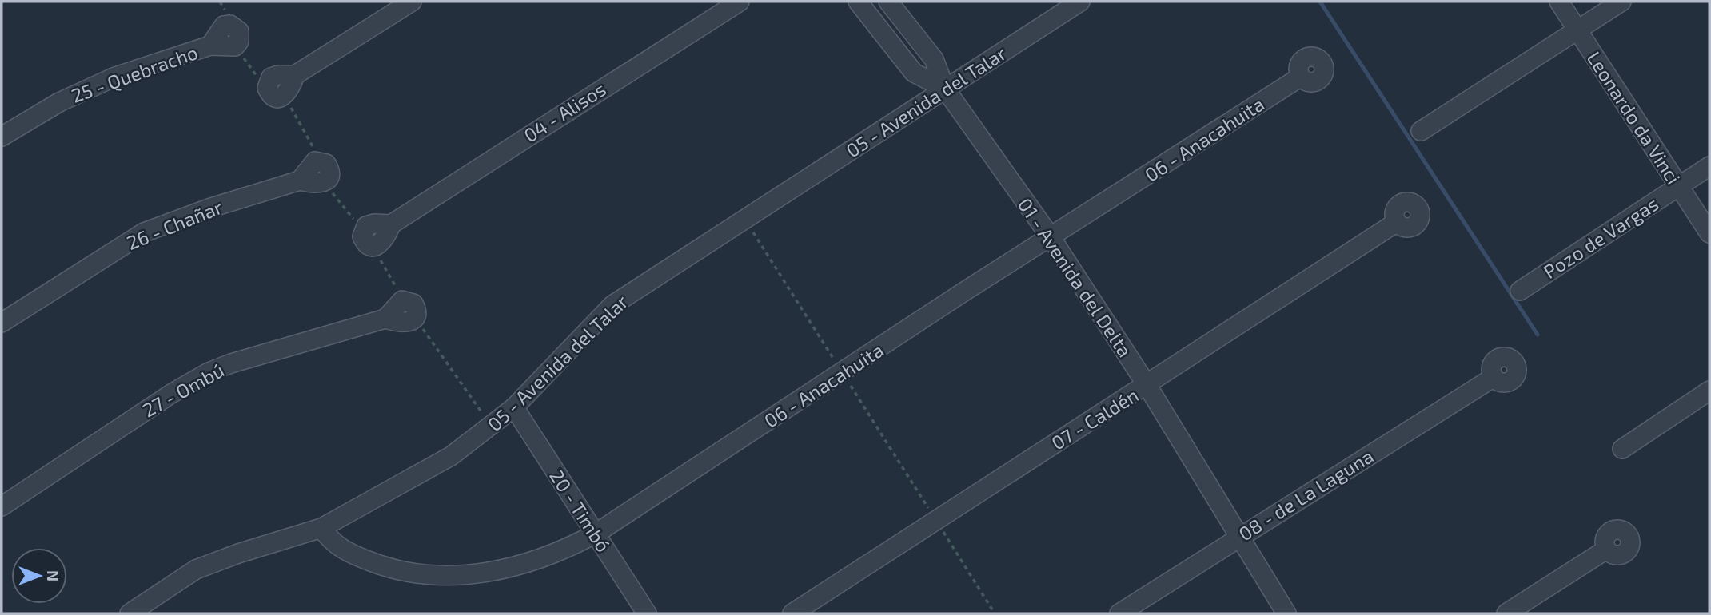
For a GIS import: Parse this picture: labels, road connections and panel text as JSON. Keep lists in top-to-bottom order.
{
  "streets": {
    "street": [
      "25 - Quebracho",
      "05 - Avenida del Talar",
      "04 - Alisos",
      "Leonardo da Vinci",
      "06 - Anacahuita",
      "26 - Chañar",
      "Pozo de Vargas",
      "01 - Avenida del Delta",
      "27 - Ombú",
      "07 - Caldén",
      "08 - de La Laguna",
      "20 - Timbó"
    ]
  },
  "crossings": [
    ["05 - Avenida del Talar", "06 - Anacahuita"],
    ["05 - Avenida del Talar", "01 - Avenida del Delta"],
    ["05 - Avenida del Talar", "20 - Timbó"],
    ["Leonardo da Vinci", "Pozo de Vargas"],
    ["06 - Anacahuita", "01 - Avenida del Delta"],
    ["06 - Anacahuita", "20 - Timbó"],
    ["01 - Avenida del Delta", "07 - Caldén"],
    ["01 - Avenida del Delta", "08 - de La Laguna"]
  ],
  "north": "right"
}
